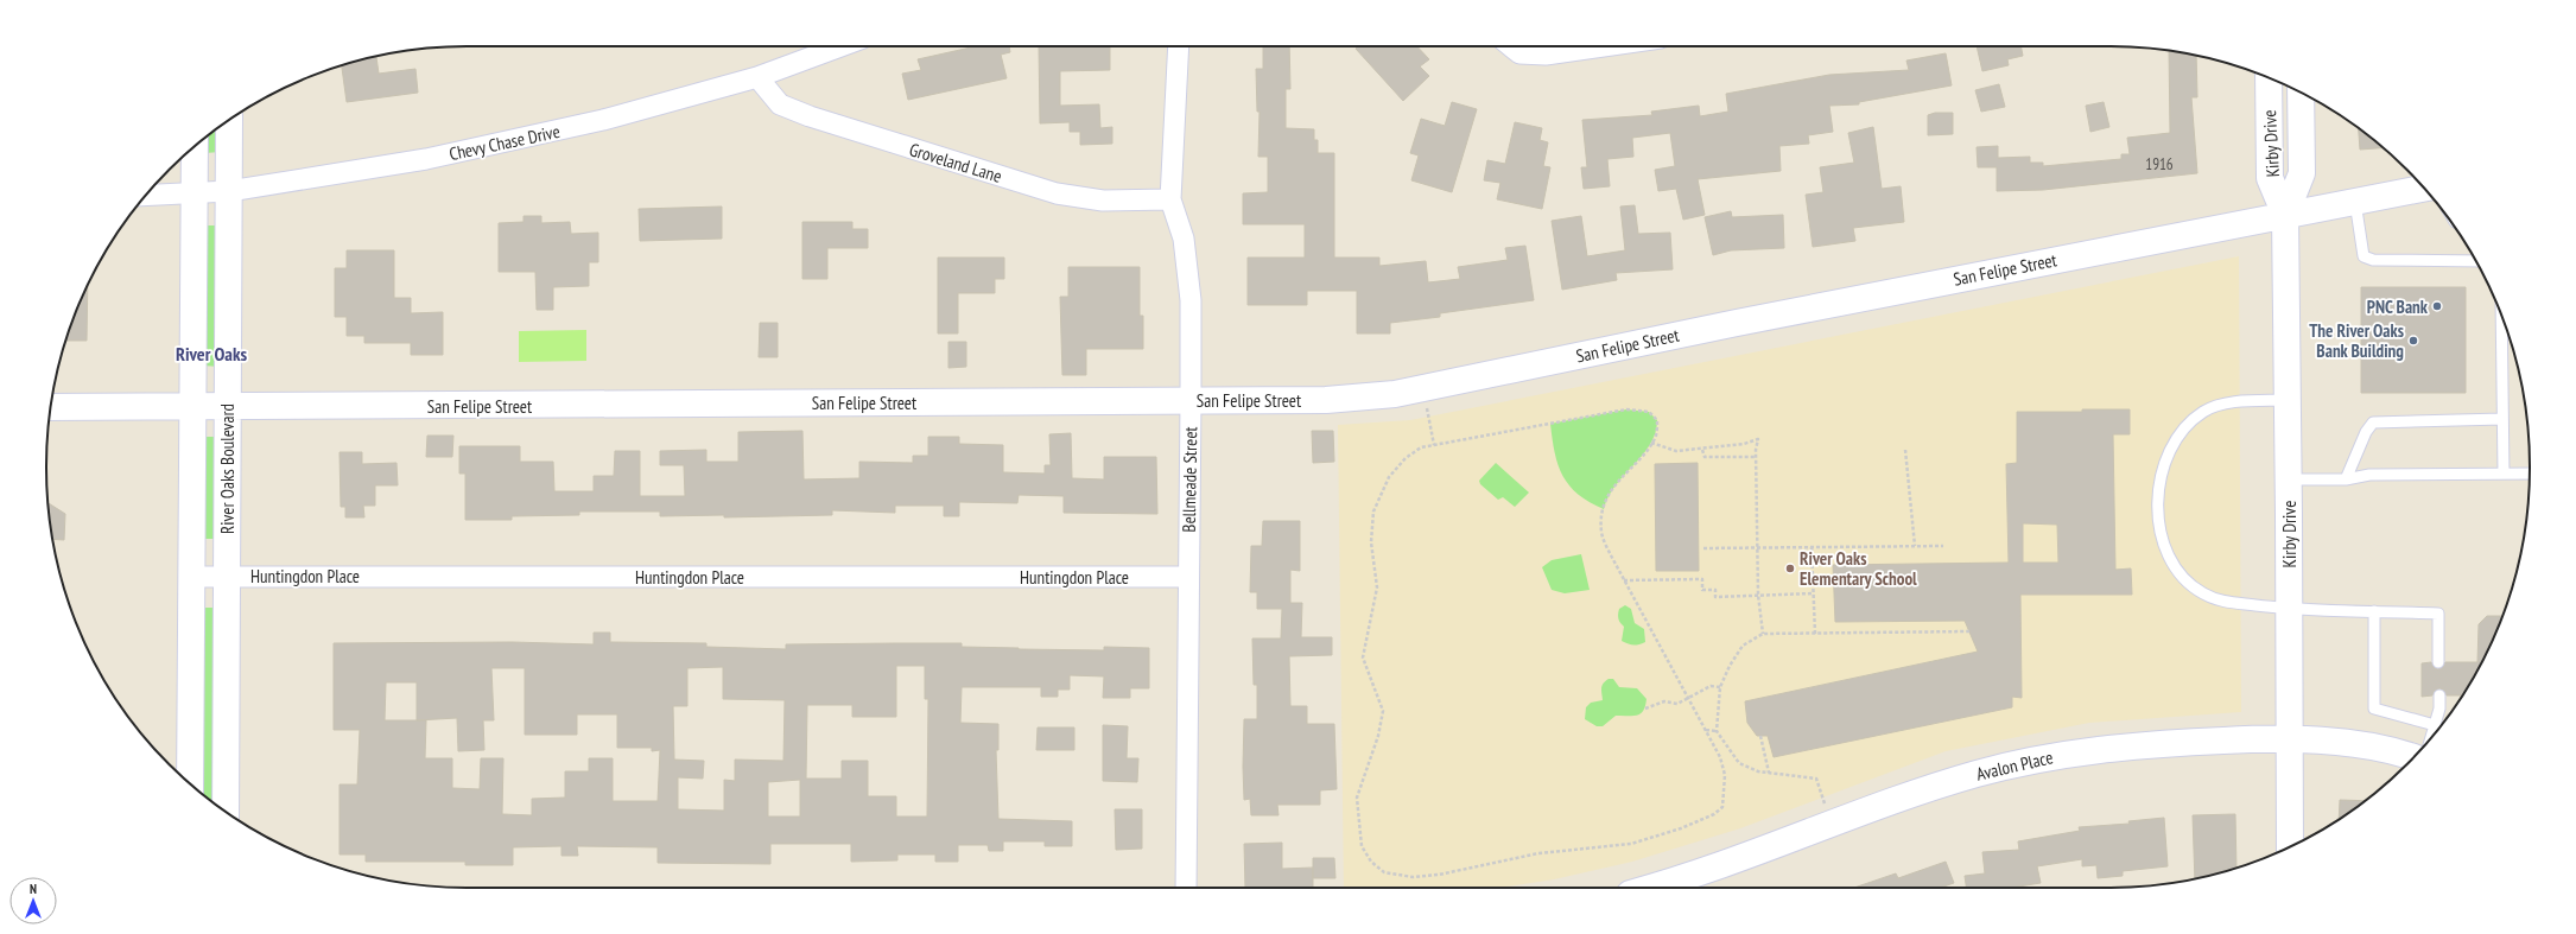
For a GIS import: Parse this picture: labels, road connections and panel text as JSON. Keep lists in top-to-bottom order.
{
  "streets": {
    "main road": [
      "Kirby Drive",
      "San Felipe Street",
      "River Oaks Boulevard",
      "Avalon Place"
    ],
    "street": [
      "Chevy Chase Drive",
      "Groveland Lane",
      "Bellmeade Street",
      "Huntingdon Place"
    ]
  },
  "crossings": [
    ["Chevy Chase Drive", "Groveland Lane"],
    ["Chevy Chase Drive", "River Oaks Boulevard"],
    ["Kirby Drive", "San Felipe Street"],
    ["Kirby Drive", "Avalon Place"],
    ["Groveland Lane", "Bellmeade Street"],
    ["San Felipe Street", "River Oaks Boulevard"],
    ["San Felipe Street", "Bellmeade Street"],
    ["River Oaks Boulevard", "Huntingdon Place"],
    ["Bellmeade Street", "Huntingdon Place"]
  ],
  "districts": ["River Oaks"],
  "places": ["PNC Bank", "The River Oaks Bank Building", "River Oaks Elementary School"],
  "house_numbers": ["1916"],
  "north": "top"
}
